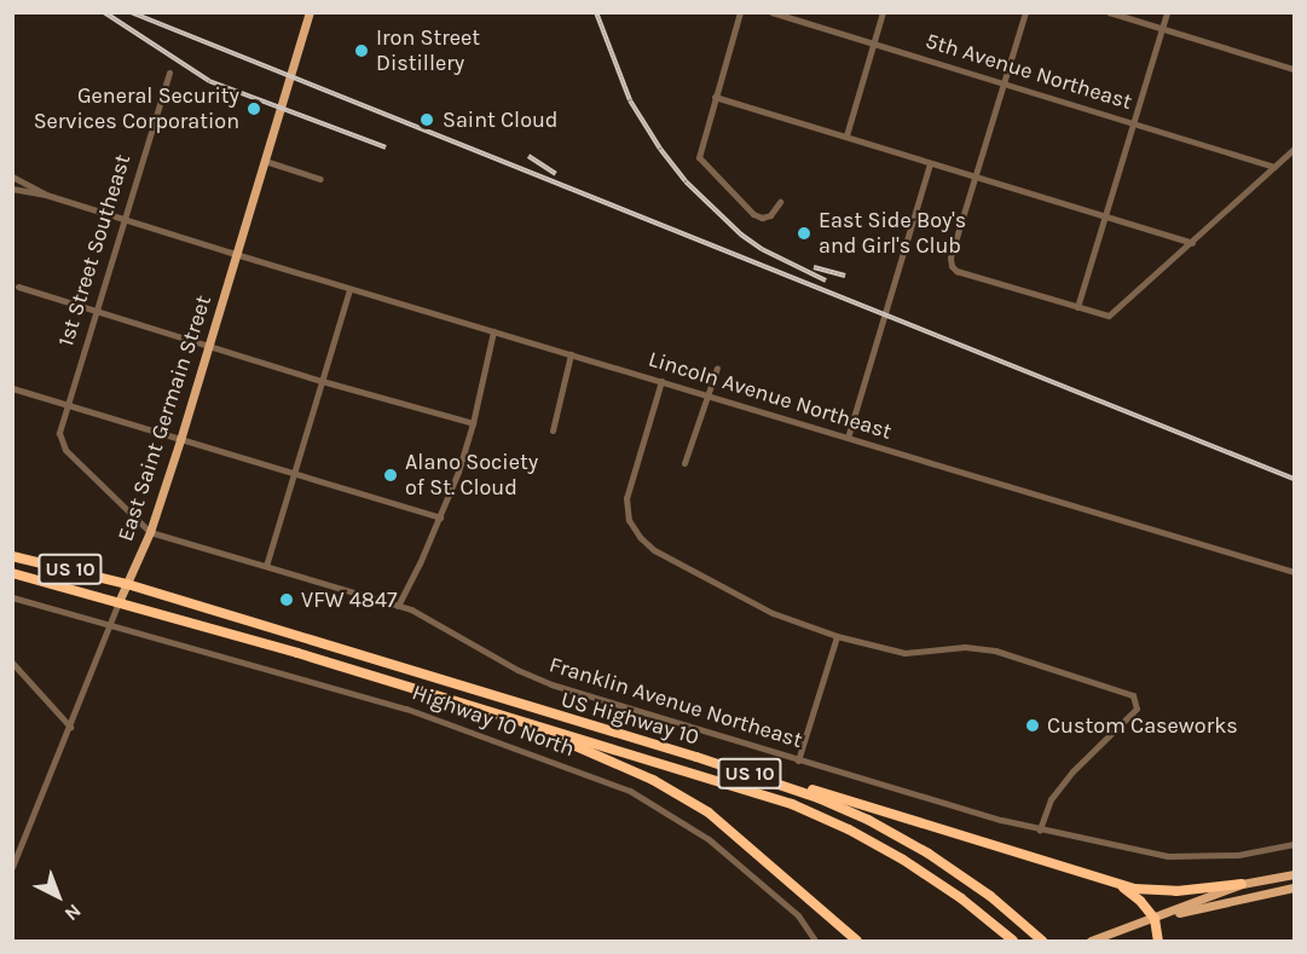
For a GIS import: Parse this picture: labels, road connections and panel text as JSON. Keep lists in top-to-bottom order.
{
  "streets": {
    "highway": ["US 10", "US Highway 10"],
    "main road": ["East Saint Germain Street"],
    "street": [
      "5th Avenue Northeast",
      "1st Street Southeast",
      "Lincoln Avenue Northeast",
      "Franklin Avenue Northeast",
      "Highway 10 North"
    ]
  },
  "crossings": [
    ["1st Street Southeast", "Lincoln Avenue Northeast"],
    ["1st Street Southeast", "East Saint Germain Street"],
    ["1st Street Southeast", "Franklin Avenue Northeast"],
    ["Lincoln Avenue Northeast", "East Saint Germain Street"],
    ["East Saint Germain Street", "US 10"],
    ["East Saint Germain Street", "Franklin Avenue Northeast"],
    ["East Saint Germain Street", "US Highway 10"],
    ["East Saint Germain Street", "Highway 10 North"],
    ["US 10", "US Highway 10"]
  ],
  "places": [
    "Iron Street Distillery",
    "General Security Services Corporation",
    "Saint Cloud",
    "East Side Boy's and Girl's Club",
    "Alano Society of St. Cloud",
    "VFW 4847",
    "Custom Caseworks"
  ],
  "north": "bottom right"
}
